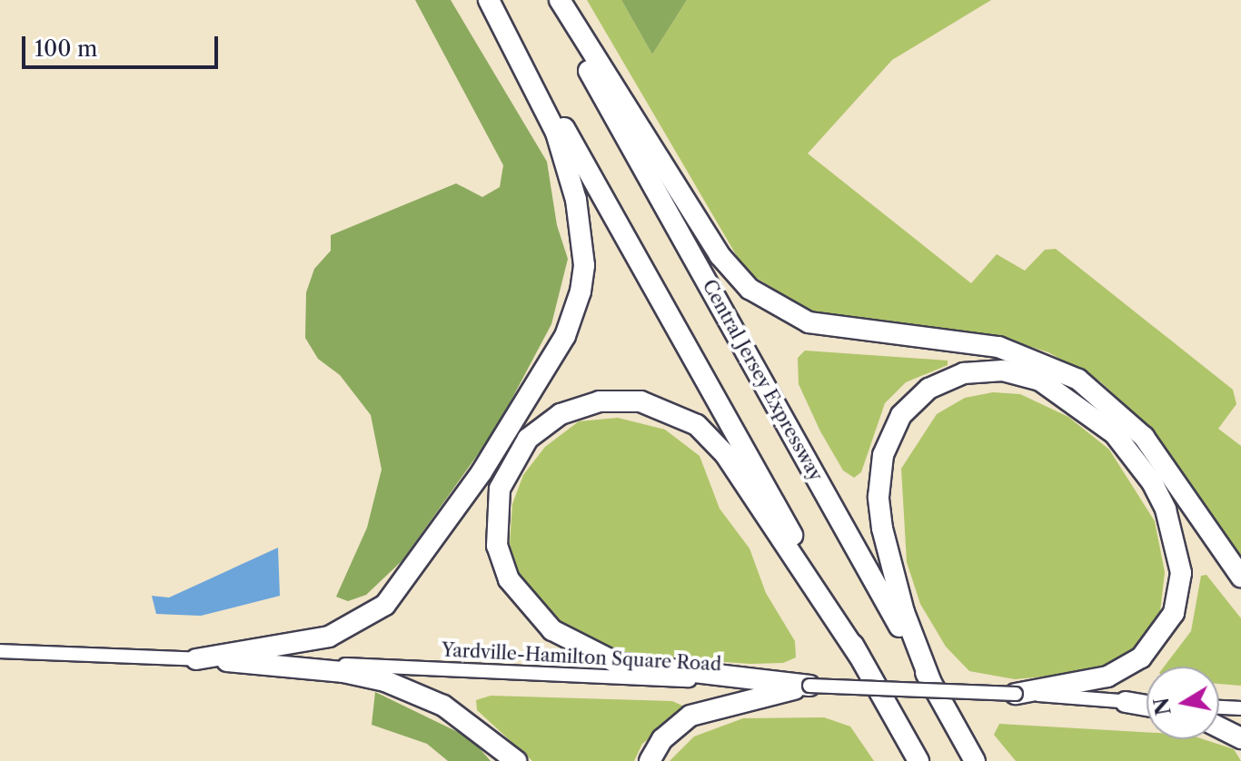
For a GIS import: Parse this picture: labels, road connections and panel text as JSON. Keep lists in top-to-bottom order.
{
  "streets": {
    "highway": ["Central Jersey Expressway"],
    "street": ["Yardville-Hamilton Square Road"]
  },
  "scale_bar": "100 m",
  "north": "left"
}
